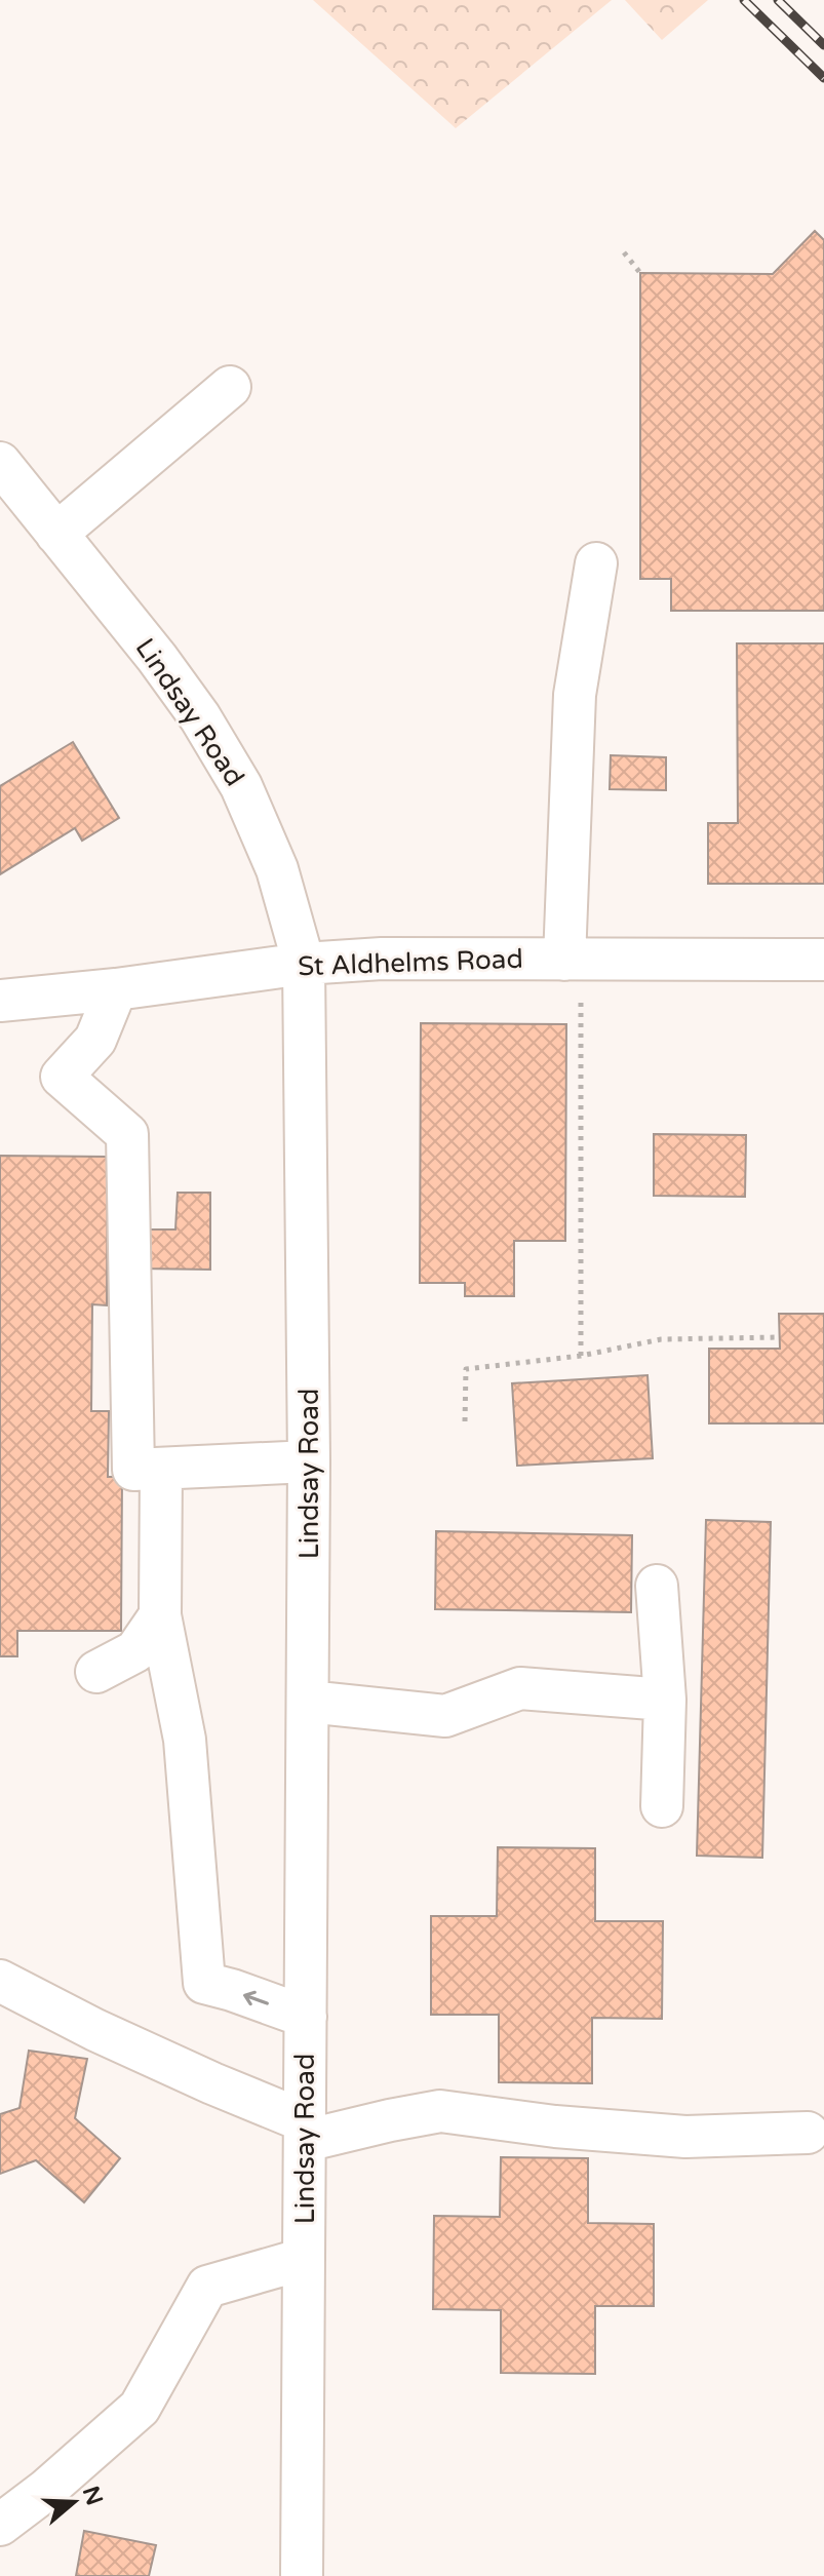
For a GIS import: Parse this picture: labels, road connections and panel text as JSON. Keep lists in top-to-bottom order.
{
  "streets": {
    "street": ["Lindsay Road", "St Aldhelms Road"]
  },
  "crossings": [
    ["Lindsay Road", "St Aldhelms Road"]
  ],
  "north": "right"
}
